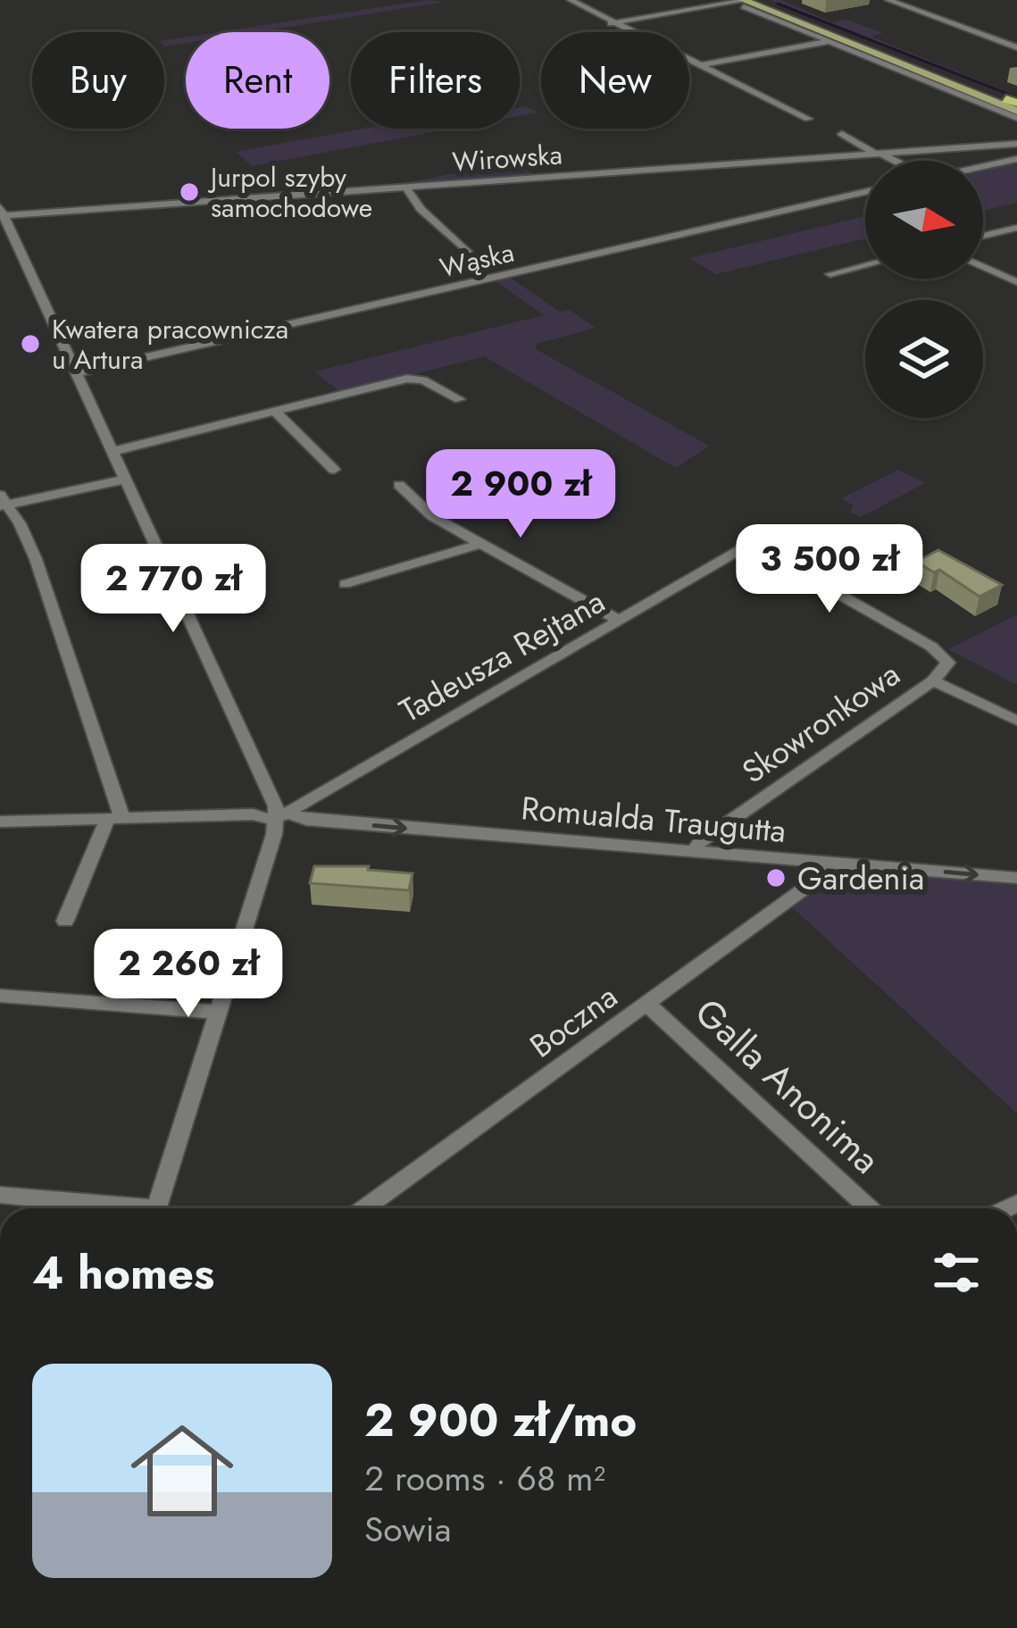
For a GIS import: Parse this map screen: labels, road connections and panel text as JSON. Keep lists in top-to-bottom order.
{
  "streets": {
    "street": [
      "Wirowska",
      "Wąska",
      "Tadeusza Rejtana",
      "Skowronkowa",
      "Romualda Traugutta",
      "Boczna",
      "Galla Anonima"
    ]
  },
  "crossings": [
    ["Tadeusza Rejtana", "Skowronkowa"],
    ["Tadeusza Rejtana", "Romualda Traugutta"],
    ["Skowronkowa", "Romualda Traugutta"],
    ["Romualda Traugutta", "Boczna"],
    ["Boczna", "Galla Anonima"]
  ],
  "one_way": ["Romualda Traugutta"],
  "places": ["Jurpol szyby samochodowe", "Kwatera pracownicza u Artura", "Gardenia"],
  "north": "right",
  "page": {
    "chip": [
      "Buy",
      "Rent",
      "Filters",
      "New"
    ],
    "price": [
      "2 900 zł",
      "3 500 zł",
      "2 770 zł",
      "2 260 zł"
    ],
    "heading": "4 homes",
    "list": [
      {
        "name": "2 900 zł/mo",
        "note": "2 rooms · 68 m² · Sowia"
      }
    ]
  }
}
